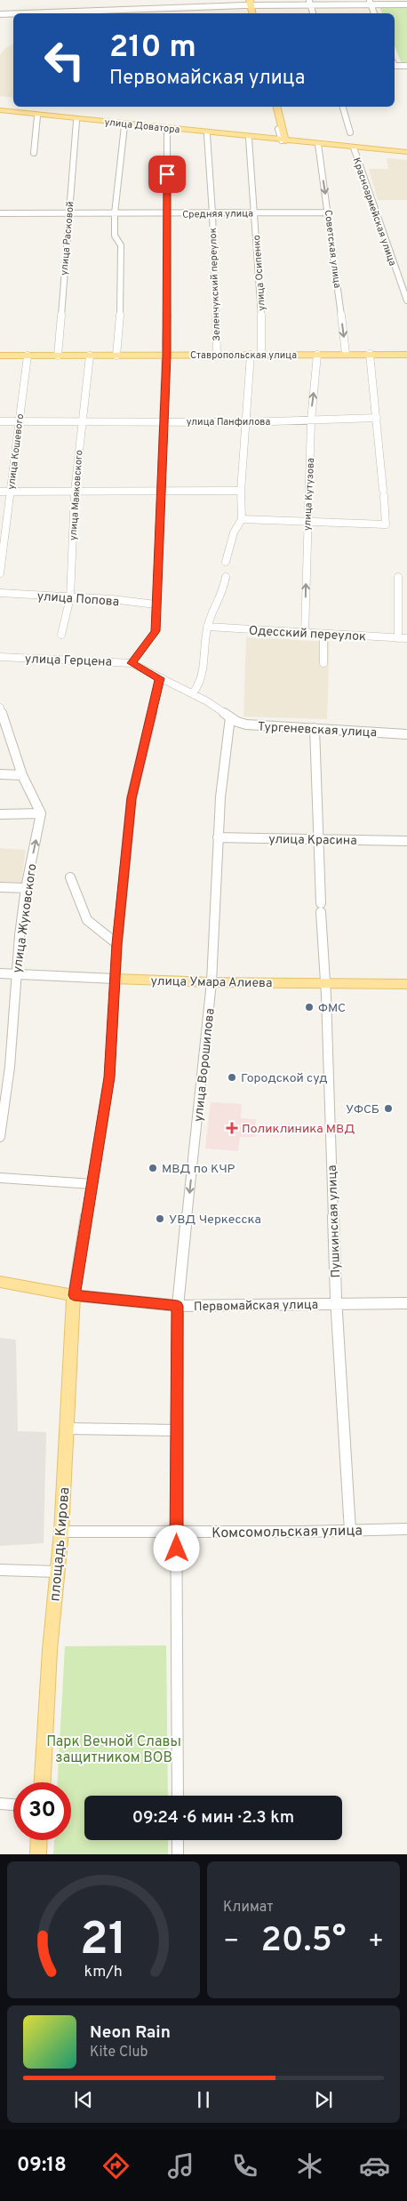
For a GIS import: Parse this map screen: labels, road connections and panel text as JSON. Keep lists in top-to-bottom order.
{
  "streets": {
    "main road": [
      "улица Доватора",
      "Ставропольская улица",
      "улица Умара Алиева",
      "Первомайская улица",
      "площадь Кирова"
    ],
    "street": [
      "Красноармейская улица",
      "Средняя улица",
      "улица Расковой",
      "Советская улица",
      "улица Осипенко",
      "Зеленчукский переулок",
      "улица Панфилова",
      "улица Кошевого",
      "улица Кутузова",
      "улица Маяковского",
      "улица Попова",
      "Одесский переулок",
      "улица Герцена",
      "Тургеневская улица",
      "улица Красина",
      "улица Жуковского",
      "улица Ворошилова",
      "Пушкинская улица",
      "Комсомольская улица"
    ]
  },
  "crossings": [
    ["улица Доватора", "Красноармейская улица"],
    ["улица Доватора", "улица Расковой"],
    ["улица Доватора", "Советская улица"],
    ["улица Доватора", "улица Осипенко"],
    ["улица Доватора", "Зеленчукский переулок"],
    ["Средняя улица", "улица Расковой"],
    ["Средняя улица", "Советская улица"],
    ["Средняя улица", "улица Осипенко"],
    ["Средняя улица", "Зеленчукский переулок"],
    ["улица Расковой", "Ставропольская улица"],
    ["Советская улица", "Ставропольская улица"],
    ["улица Осипенко", "Ставропольская улица"],
    ["Зеленчукский переулок", "Ставропольская улица"],
    ["Ставропольская улица", "улица Кошевого"],
    ["Ставропольская улица", "улица Кутузова"],
    ["Ставропольская улица", "улица Маяковского"],
    ["улица Панфилова", "улица Кошевого"],
    ["улица Панфилова", "улица Кутузова"],
    ["улица Панфилова", "улица Маяковского"],
    ["улица Кутузова", "Одесский переулок"],
    ["улица Маяковского", "улица Попова"],
    ["улица Герцена", "Тургеневская улица"],
    ["улица Герцена", "улица Ворошилова"],
    ["Тургеневская улица", "улица Ворошилова"],
    ["Тургеневская улица", "Пушкинская улица"],
    ["улица Красина", "улица Ворошилова"],
    ["улица Красина", "Пушкинская улица"],
    ["улица Жуковского", "улица Умара Алиева"],
    ["улица Умара Алиева", "улица Ворошилова"],
    ["улица Умара Алиева", "Пушкинская улица"],
    ["улица Ворошилова", "Первомайская улица"],
    ["Пушкинская улица", "Первомайская улица"],
    ["Пушкинская улица", "Комсомольская улица"],
    ["Первомайская улица", "площадь Кирова"],
    ["Комсомольская улица", "площадь Кирова"]
  ],
  "one_way": ["Советская улица", "улица Ворошилова"],
  "parks": ["Парк Вечной Славы защитником ВОВ"],
  "places": {
    "other": [
      "ФМС",
      "Городской суд",
      "УФСБ",
      "МВД по КЧР",
      "УВД Черкесска"
    ],
    "health": ["Поликлиника МВД"]
  },
  "page": {
    "turn": ["210 m", "Первомайская улица"],
    "limit": "30",
    "trip": "09:24 · 6 мин · 2.3 km",
    "tile": "Климат",
    "heat": ["−", "20.5°", "+"],
    "song": ["Neon Rain", "Kite Club"],
    "tabs": "09:18",
    "gauge": ["21", "km/h"]
  }
}
